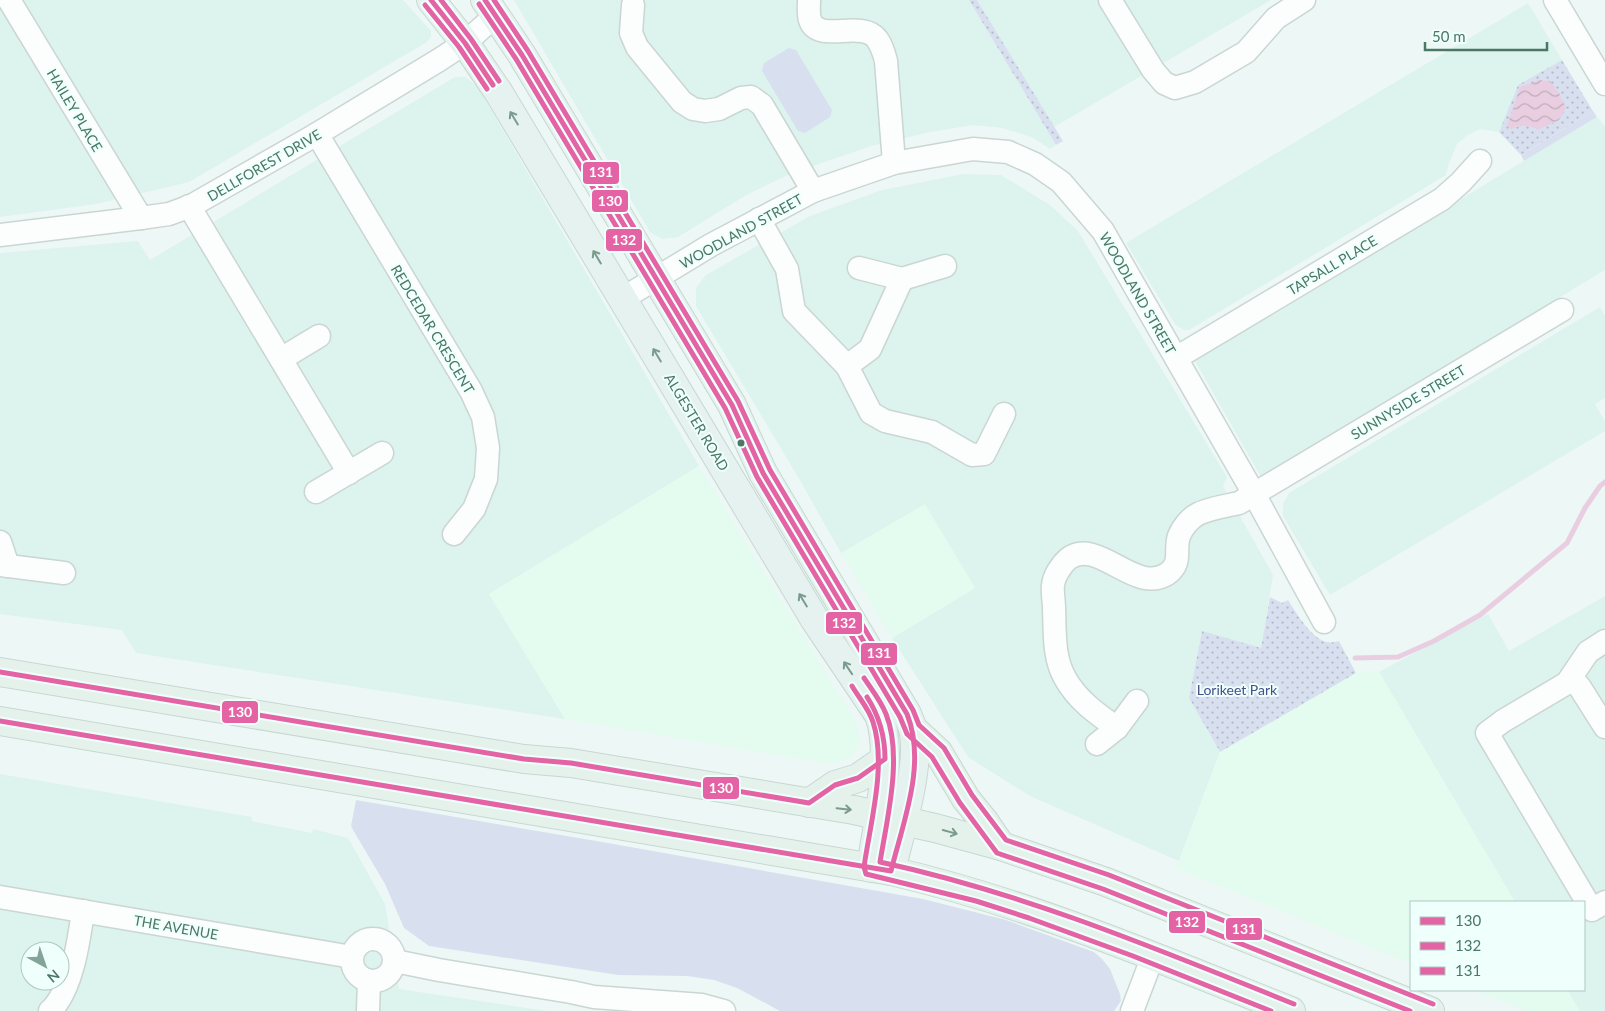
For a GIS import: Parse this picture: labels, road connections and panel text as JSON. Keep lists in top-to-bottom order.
{
  "streets": {
    "main road": ["ALGESTER ROAD"],
    "street": [
      "HAILEY PLACE",
      "DELLFOREST DRIVE",
      "WOODLAND STREET",
      "TAPSALL PLACE",
      "REDCEDAR CRESCENT",
      "SUNNYSIDE STREET",
      "THE AVENUE"
    ]
  },
  "crossings": [
    ["HAILEY PLACE", "DELLFOREST DRIVE"],
    ["DELLFOREST DRIVE", "REDCEDAR CRESCENT"],
    ["DELLFOREST DRIVE", "ALGESTER ROAD"],
    ["WOODLAND STREET", "TAPSALL PLACE"],
    ["WOODLAND STREET", "SUNNYSIDE STREET"],
    ["WOODLAND STREET", "ALGESTER ROAD"]
  ],
  "parks": ["Lorikeet Park"],
  "lines": ["transit line 130", "transit line 131", "transit line 132"],
  "legend": ["130", "132", "131"],
  "scale_bar": "50 m",
  "north": "bottom right"
}
